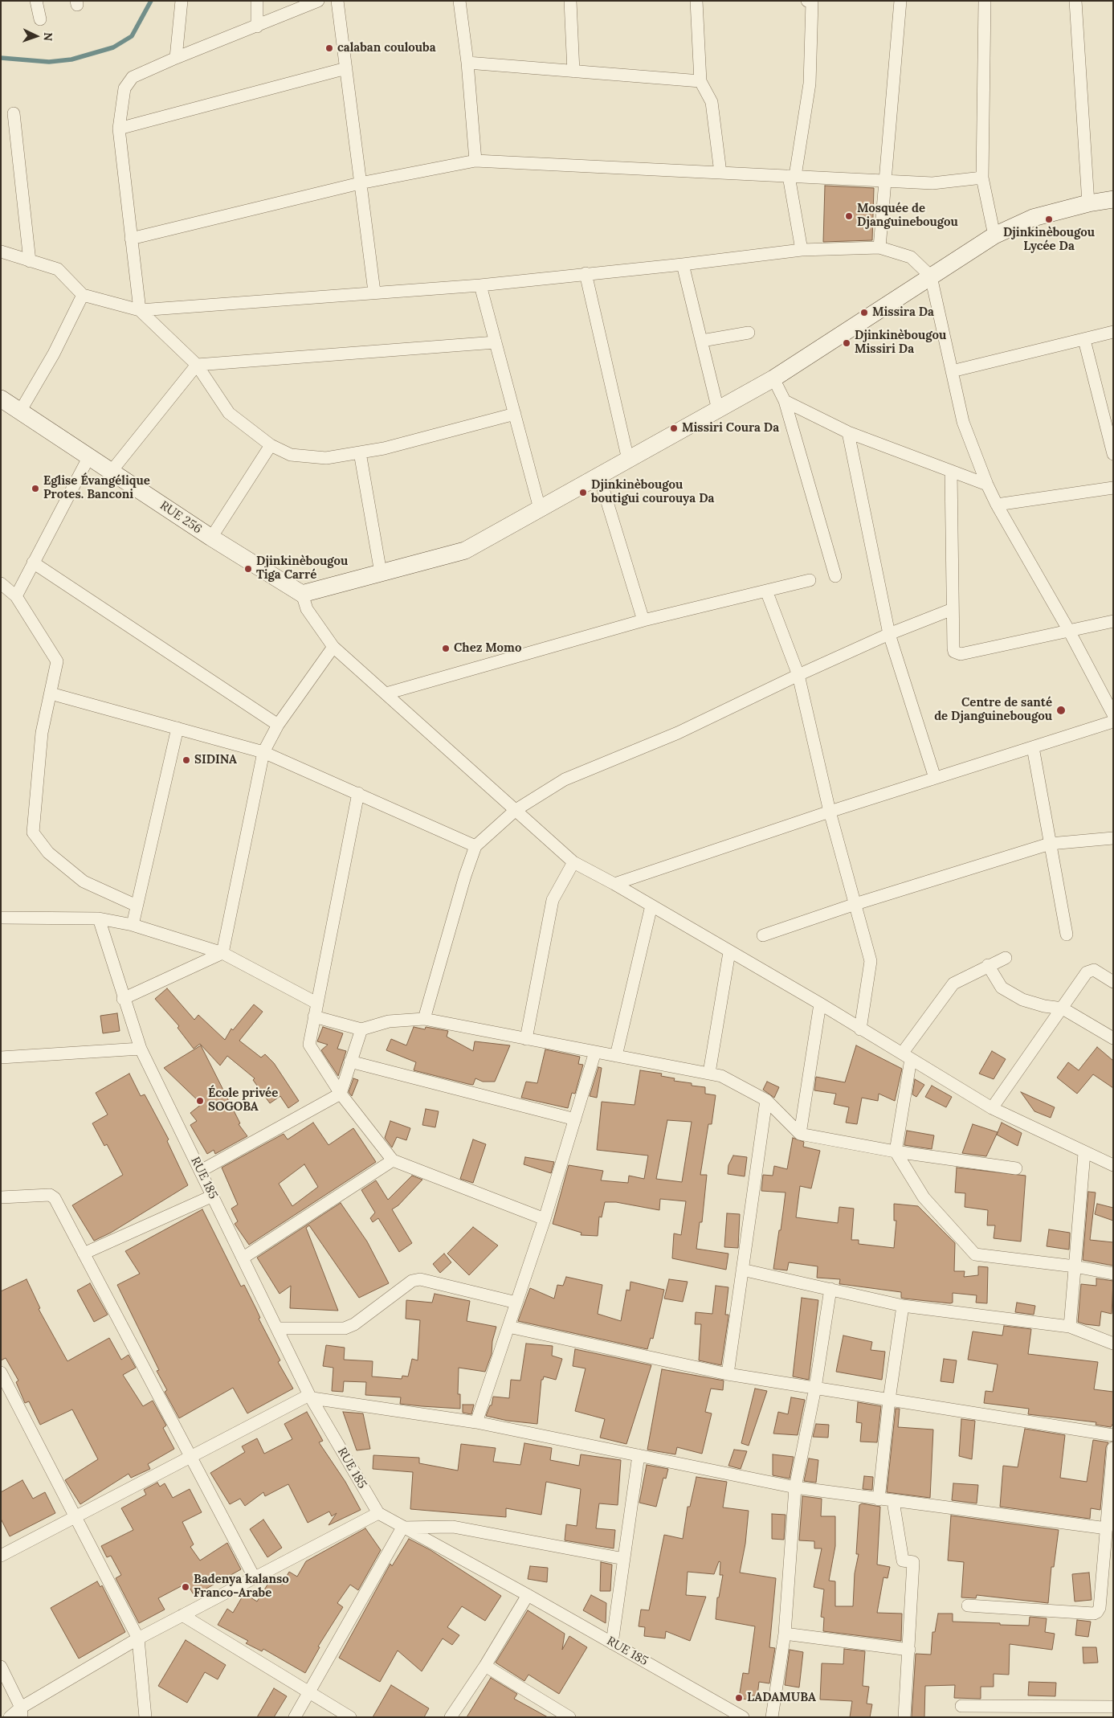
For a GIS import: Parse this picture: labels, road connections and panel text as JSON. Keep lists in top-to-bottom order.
{
  "streets": {
    "street": ["RUE 256", "RUE 185"]
  },
  "places": [
    "calaban coulouba",
    "Mosquée de Djanguinebougou",
    "Djinkinèbougou Lycée Da",
    "Missira Da",
    "Djinkinèbougou Missiri Da",
    "Missiri Coura Da",
    "Eglise Évangélique Protes. Banconi",
    "Djinkinèbougou boutigui courouya Da",
    "Djinkinèbougou Tiga Carré",
    "Chez Momo",
    "Centre de santé de Djanguinebougou",
    "SIDINA",
    "École privée SOGOBA",
    "Badenya kalanso Franco-Arabe",
    "LADAMUBA"
  ],
  "north": "right"
}
